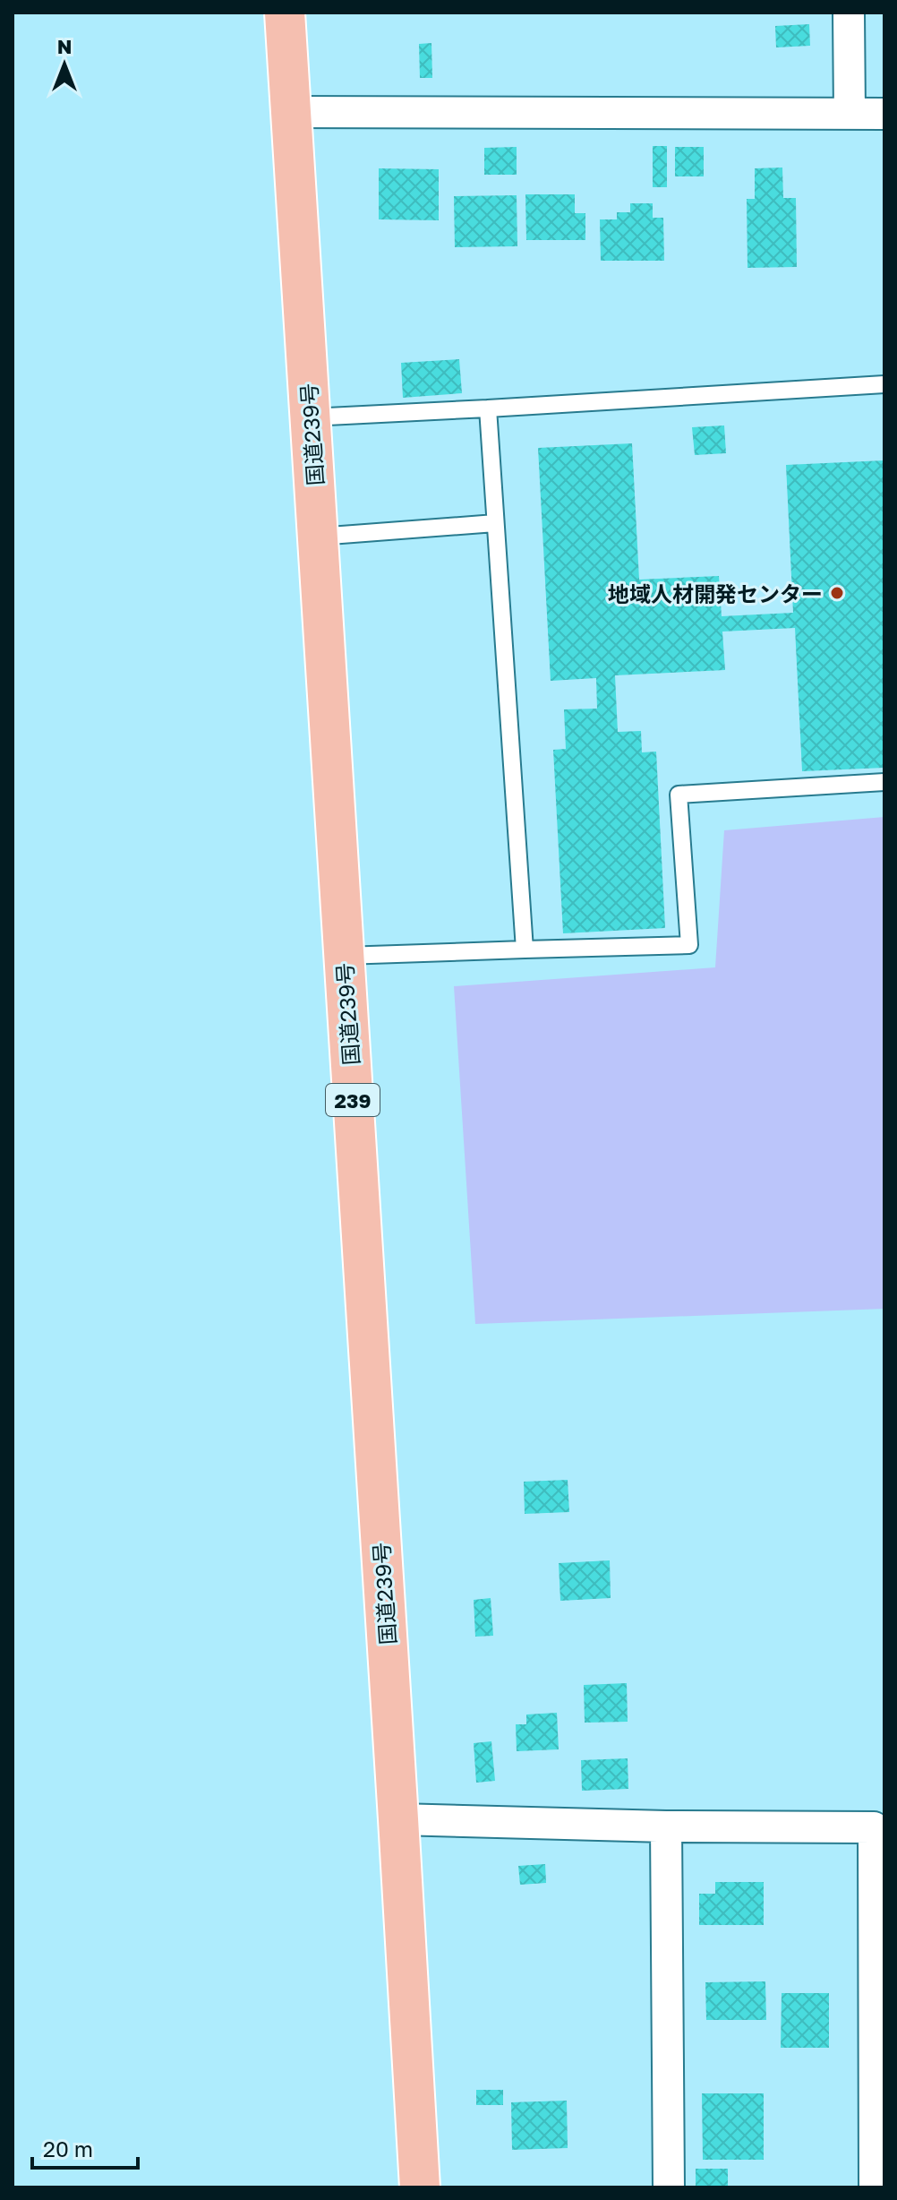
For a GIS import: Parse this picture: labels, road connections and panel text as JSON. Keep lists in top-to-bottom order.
{
  "streets": {
    "highway": ["国道239号", "239"]
  },
  "places": ["地域人材開発センター"],
  "scale_bar": "20 m",
  "north": "top"
}
